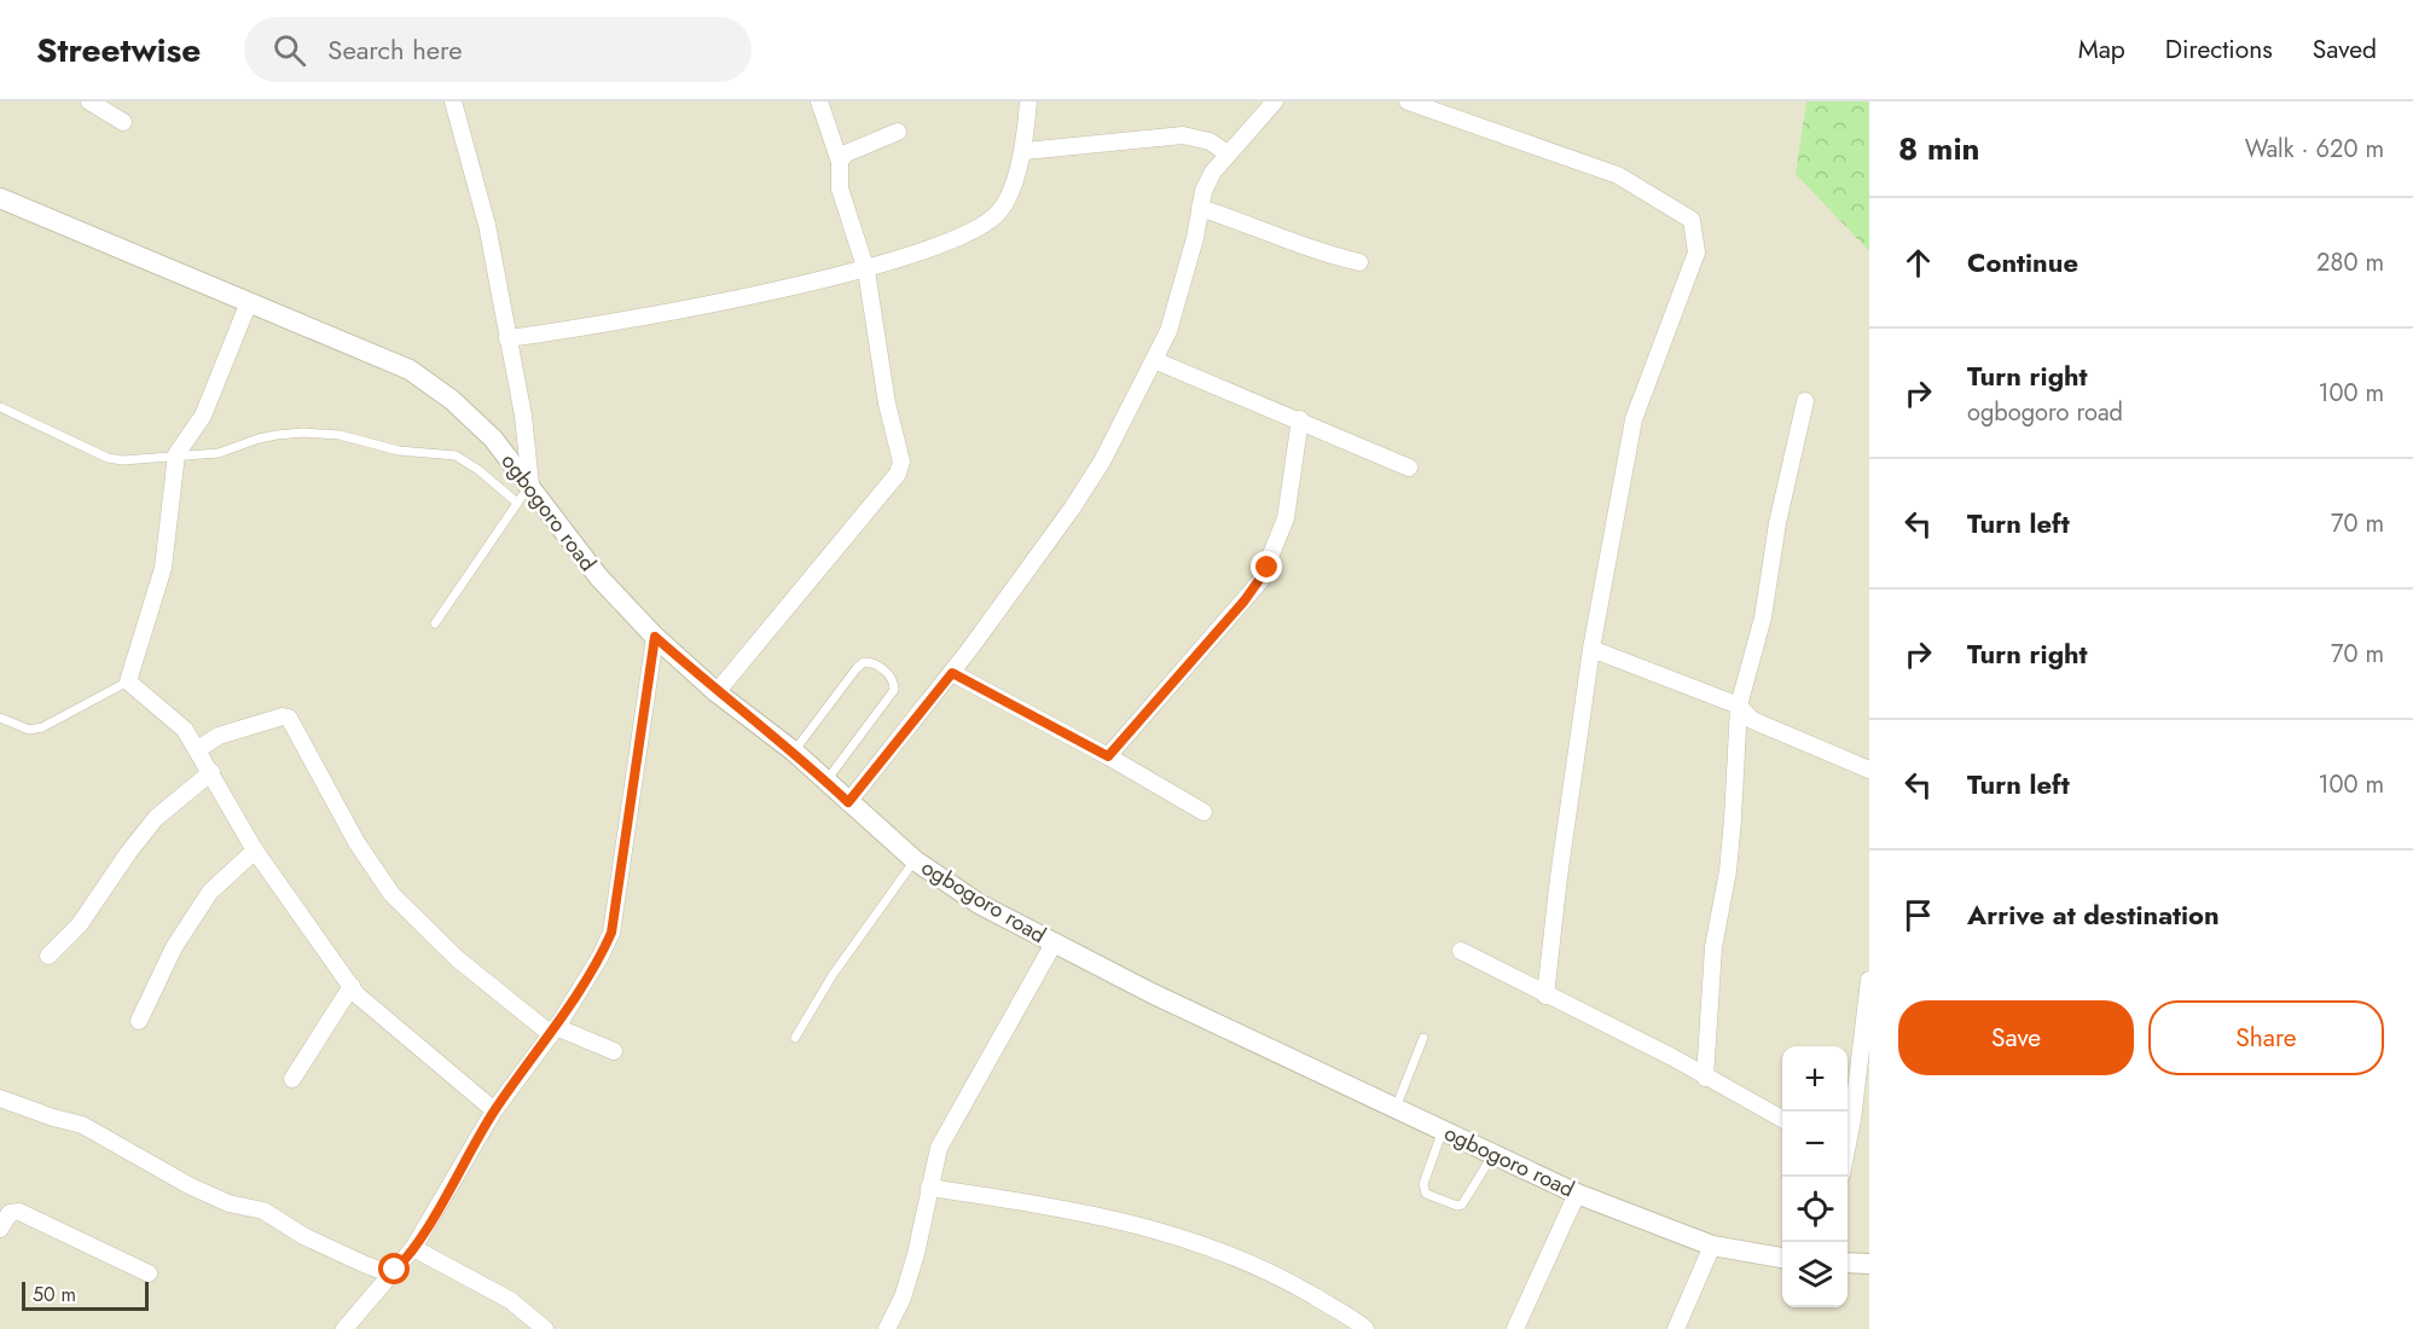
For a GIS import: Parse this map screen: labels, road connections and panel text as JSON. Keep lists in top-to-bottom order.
{
  "streets": {
    "street": ["ogbogoro road"]
  },
  "scale_bar": "50 m",
  "page": {
    "header": "Streetwise",
    "search": "Search here",
    "nav": ["Map", "Directions", "Saved"],
    "heading": ["8 min", "Walk · 620 m"],
    "list": [
      ["Continue", "280 m"],
      ["Turn right", "ogbogoro road", "100 m"],
      ["Turn left", "70 m"],
      ["Turn right", "70 m"],
      ["Turn left", "100 m"],
      "Arrive at destination"
    ],
    "buttons": ["Save", "Share"],
    "map_buttons": ["+", "−"],
    "scale": "50 m"
  }
}
